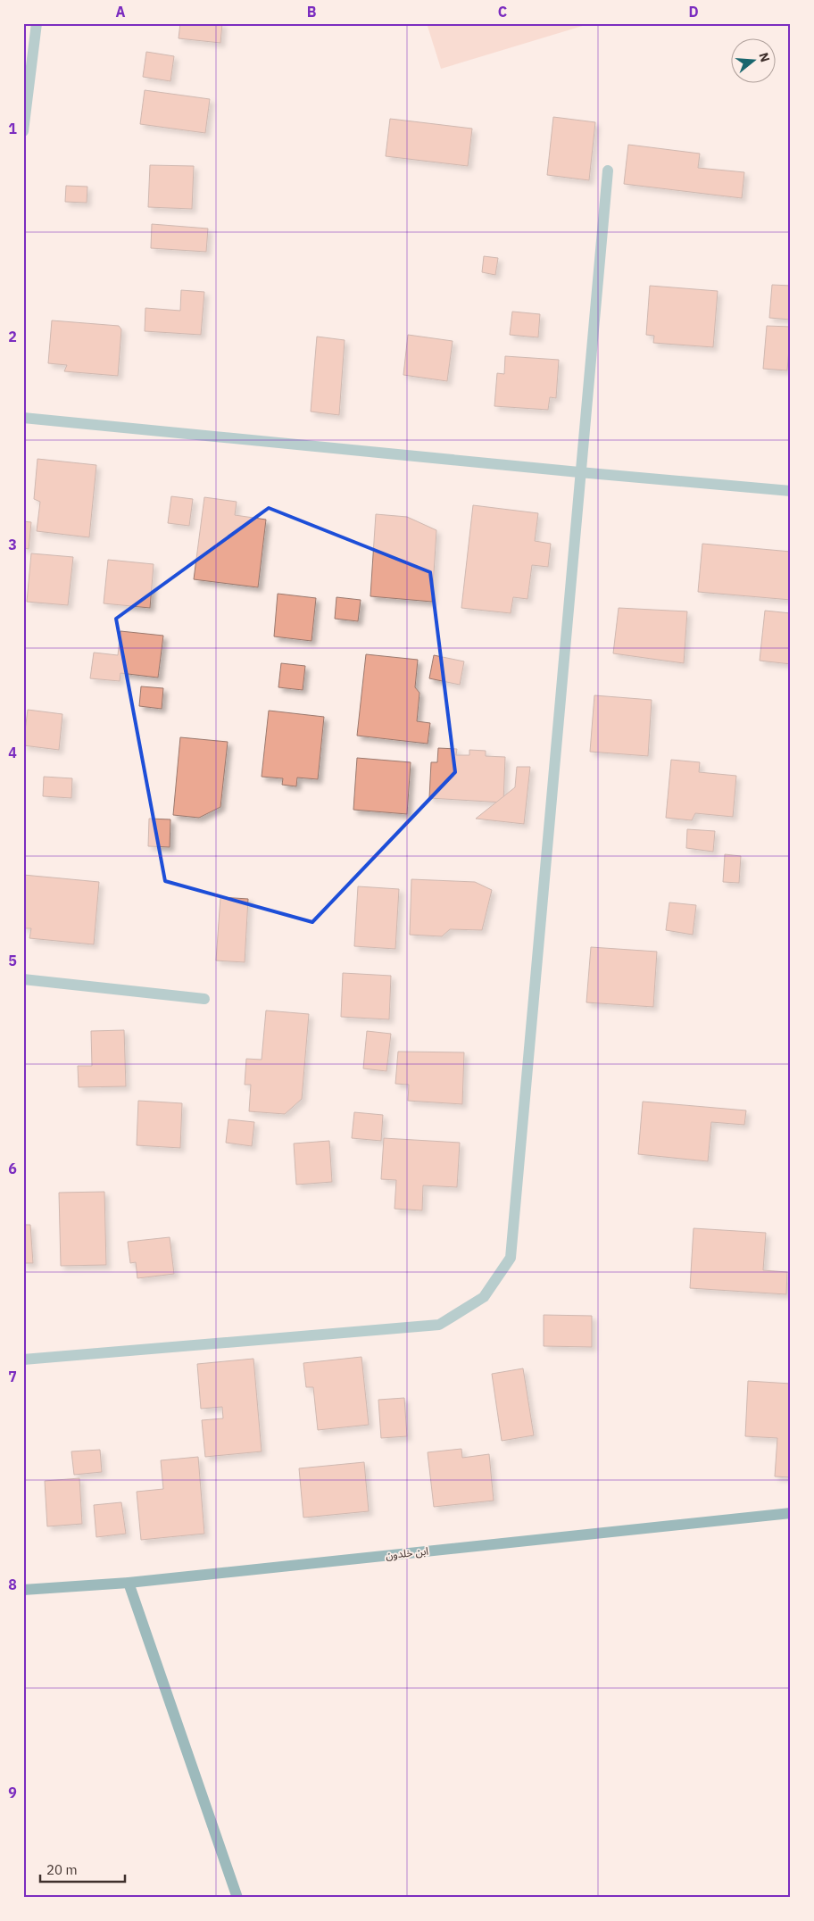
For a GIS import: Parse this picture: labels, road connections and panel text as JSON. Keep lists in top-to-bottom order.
{
  "streets": {
    "street": ["ابن خلدون"]
  },
  "scale_bar": "20 m",
  "north": "right",
  "grid": {
    "columns": [
      "A",
      "B",
      "C",
      "D"
    ],
    "rows": [
      "1",
      "2",
      "3",
      "4",
      "5",
      "6",
      "7",
      "8",
      "9"
    ]
  }
}
